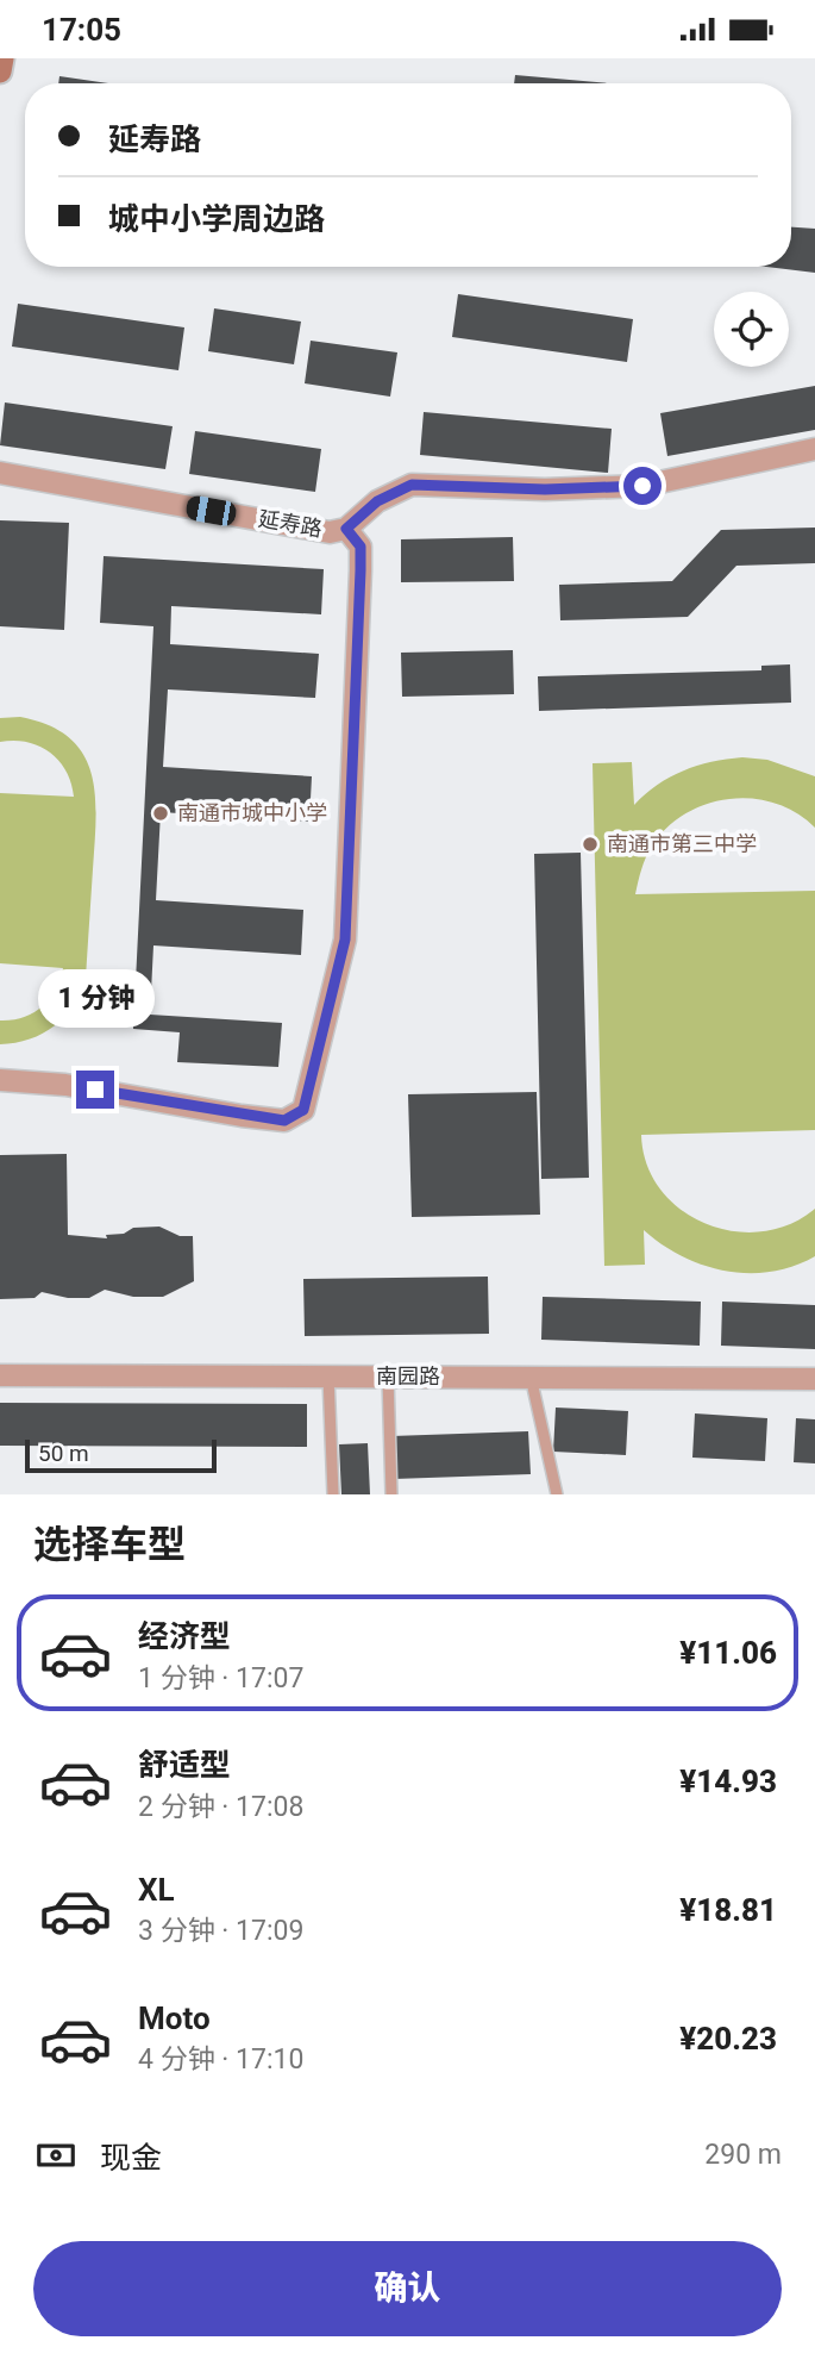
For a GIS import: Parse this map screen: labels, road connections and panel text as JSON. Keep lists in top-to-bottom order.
{
  "streets": {
    "street": ["延寿路", "南园路"]
  },
  "places": ["南通市城中小学", "南通市第三中学"],
  "scale_bar": "50 m",
  "page": {
    "status": "17:05",
    "banner": ["延寿路", "城中小学周边路"],
    "bubble": "1 分钟",
    "scale": "50 m",
    "heading": "选择车型",
    "list": [
      {
        "name": "经济型",
        "note": "1 分钟 · 17:07",
        "value": "¥11.06"
      },
      {
        "name": "舒适型",
        "note": "2 分钟 · 17:08",
        "value": "¥14.93"
      },
      {
        "name": "XL",
        "note": "3 分钟 · 17:09",
        "value": "¥18.81"
      },
      {
        "name": "Moto",
        "note": "4 分钟 · 17:10",
        "value": "¥20.23"
      }
    ],
    "pay": ["现金", "290 m"],
    "buttons": "确认"
  }
}
